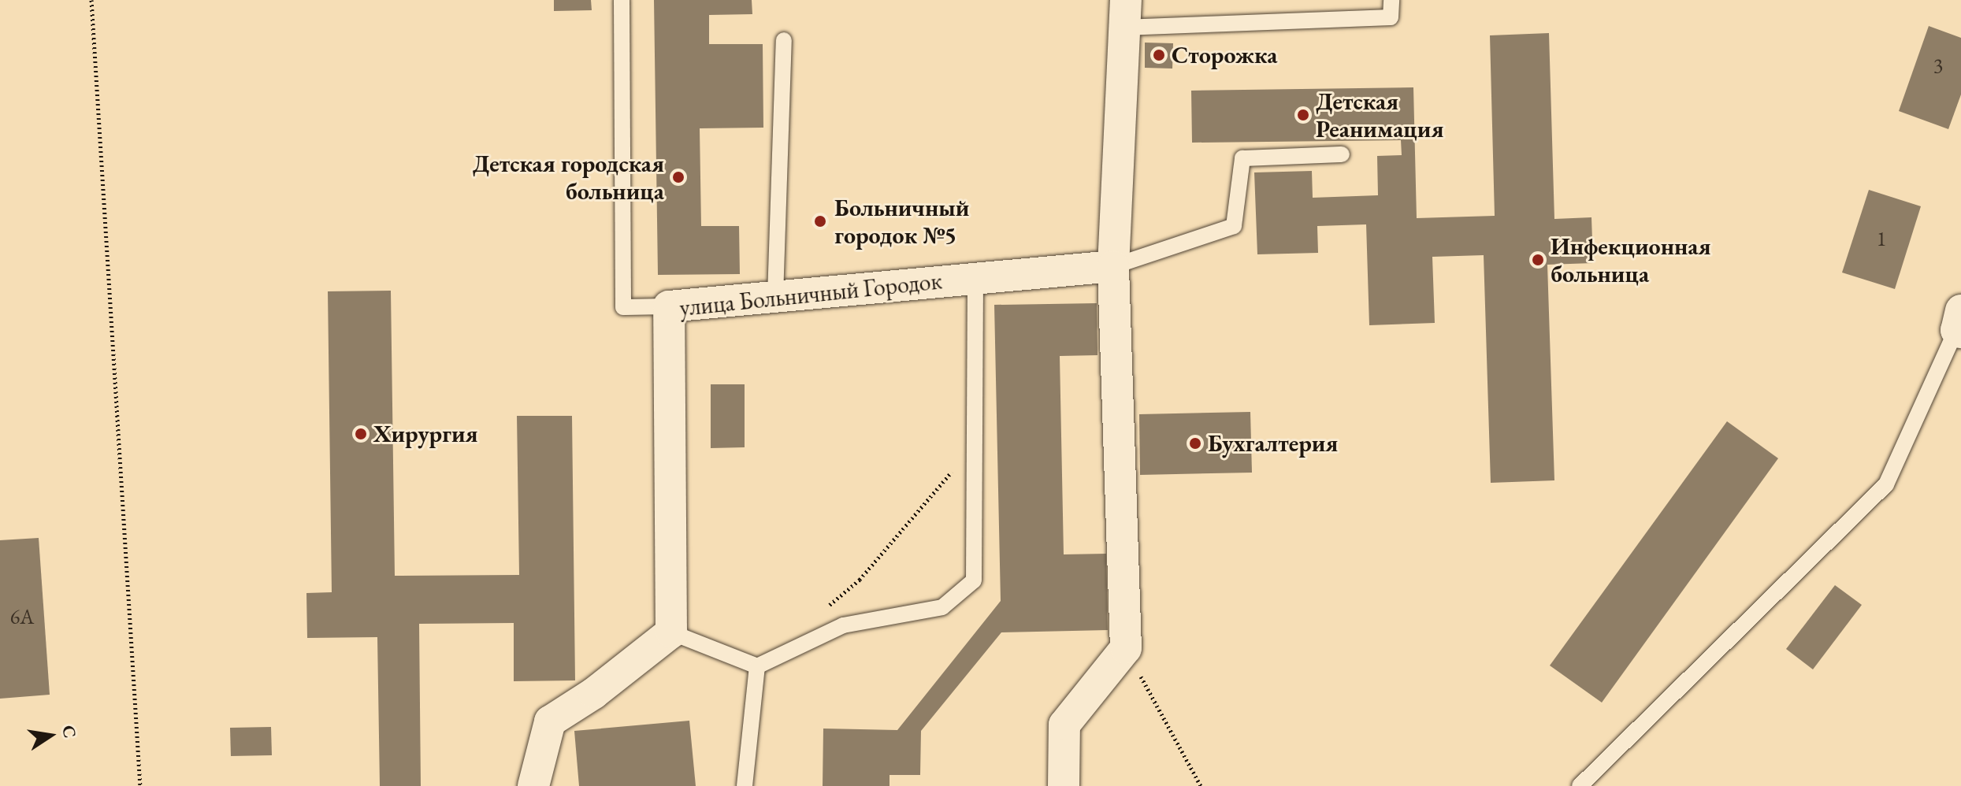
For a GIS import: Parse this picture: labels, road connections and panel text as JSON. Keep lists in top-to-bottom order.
{
  "streets": {
    "street": ["улица Больничный Городок"]
  },
  "places": [
    "Сторожка",
    "Детская Реанимация",
    "Детская городская больница",
    "Больничный городок №5",
    "Инфекционная больница",
    "Хирургия",
    "Бухгалтерия"
  ],
  "house_numbers": ["3", "1", "6А"],
  "north": "right"
}
